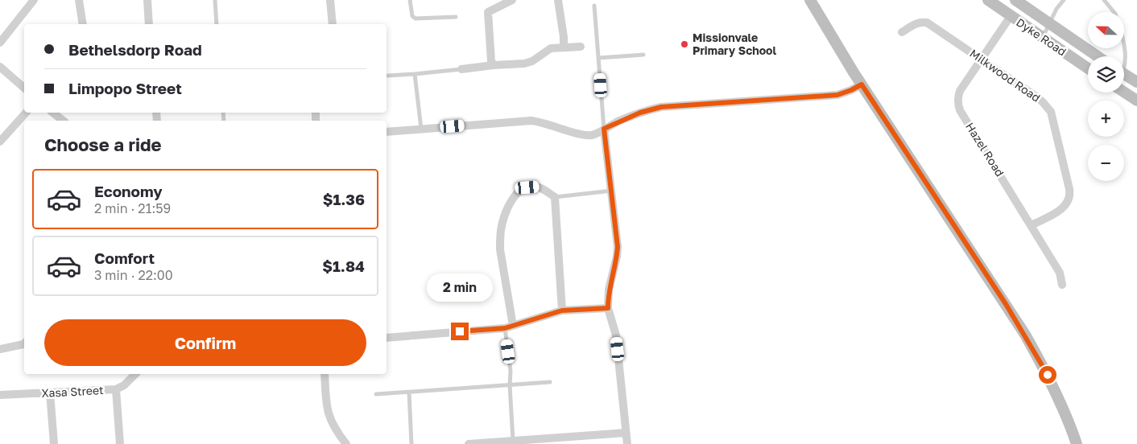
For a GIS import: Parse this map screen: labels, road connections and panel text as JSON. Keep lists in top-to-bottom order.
{
  "streets": {
    "main road": ["Dyke Road"],
    "street": ["Milkwood Road", "Hazel Road", "Xasa Street"]
  },
  "crossings": [
    ["Dyke Road", "Hazel Road"],
    ["Milkwood Road", "Hazel Road"]
  ],
  "places": ["Missionvale Primary School"],
  "north": "left",
  "page": {
    "map_buttons": ["+", "−"],
    "banner": ["Bethelsdorp Road", "Limpopo Street"],
    "heading": "Choose a ride",
    "list": [
      {
        "name": "Economy",
        "note": "2 min · 21:59",
        "value": "$1.36"
      },
      {
        "name": "Comfort",
        "note": "3 min · 22:00",
        "value": "$1.84"
      }
    ],
    "bubble": "2 min",
    "buttons": "Confirm"
  }
}
